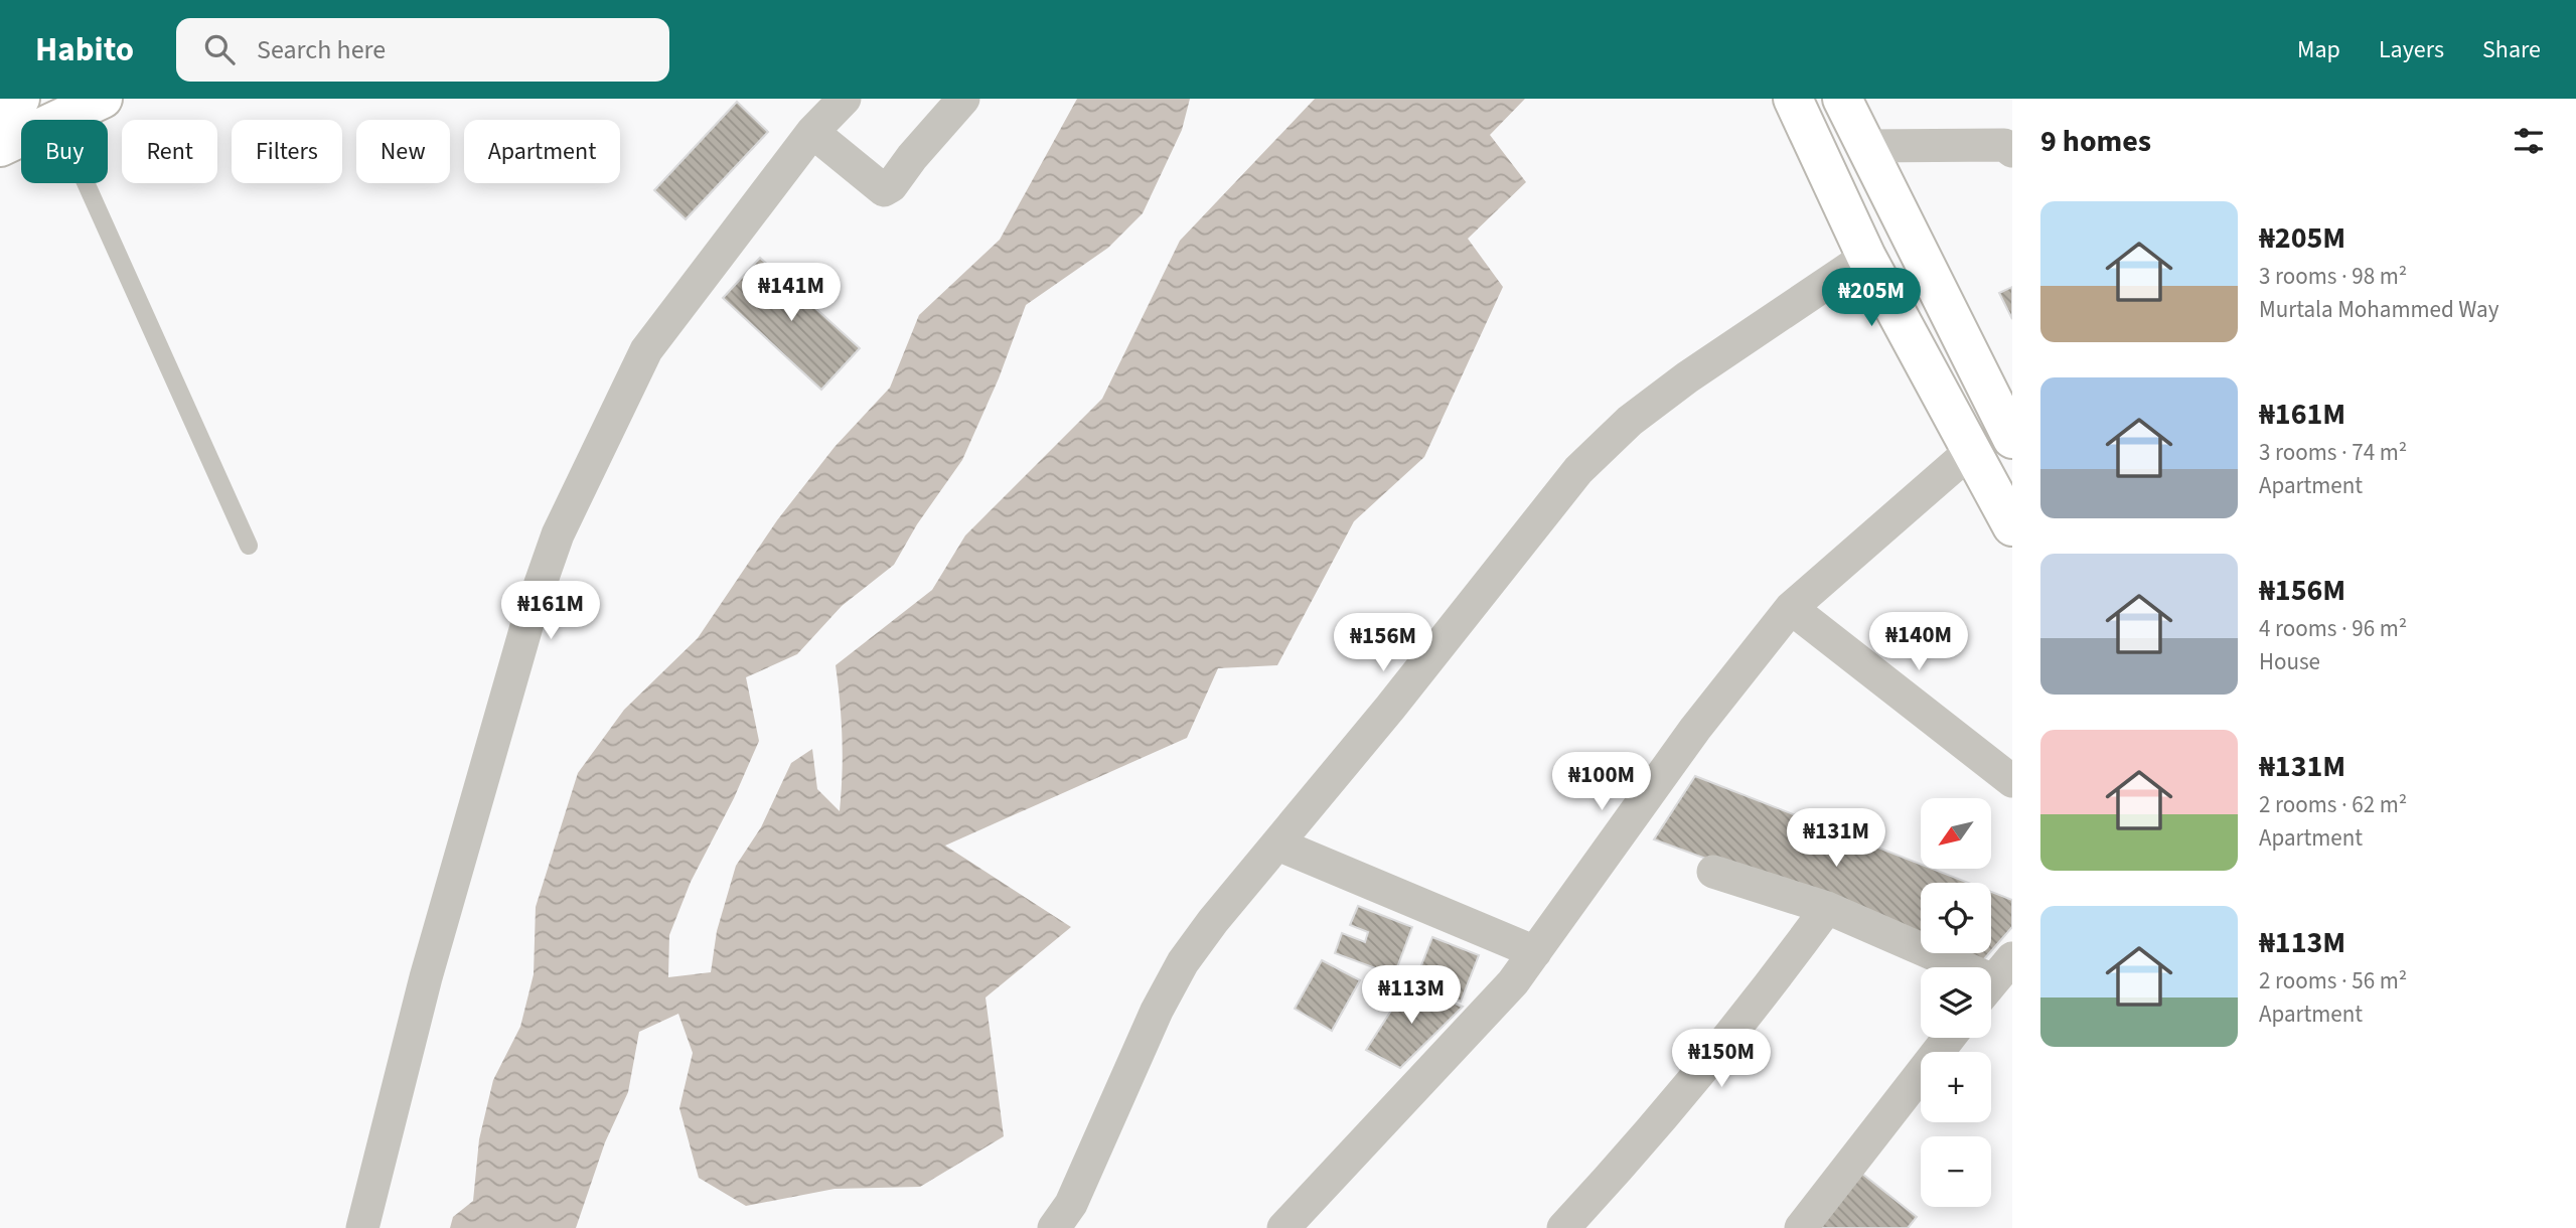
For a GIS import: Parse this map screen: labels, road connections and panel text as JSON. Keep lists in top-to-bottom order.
{
  "north": "bottom left",
  "page": {
    "header": "Habito",
    "search": "Search here",
    "nav": ["Map", "Layers", "Share"],
    "heading": "9 homes",
    "chip": [
      "Buy",
      "Rent",
      "Filters",
      "New",
      "Apartment"
    ],
    "list": [
      {
        "name": "₦205M",
        "note": "3 rooms · 98 m² · Murtala Mohammed Way"
      },
      {
        "name": "₦161M",
        "note": "3 rooms · 74 m² · Apartment"
      },
      {
        "name": "₦156M",
        "note": "4 rooms · 96 m² · House"
      },
      {
        "name": "₦131M",
        "note": "2 rooms · 62 m² · Apartment"
      },
      {
        "name": "₦113M",
        "note": "2 rooms · 56 m² · Apartment"
      }
    ],
    "price": [
      "₦141M",
      "₦205M",
      "₦161M",
      "₦140M",
      "₦156M",
      "₦100M",
      "₦131M",
      "₦113M",
      "₦150M"
    ],
    "map_buttons": ["+", "−"]
  }
}
